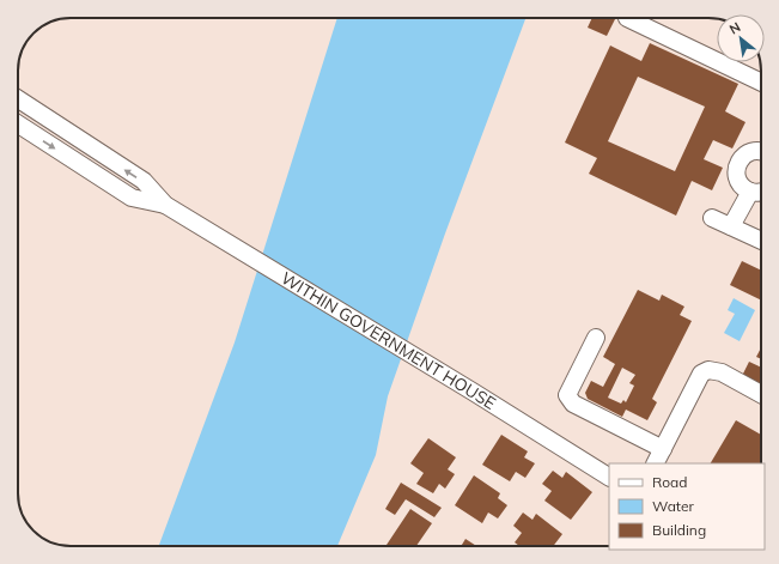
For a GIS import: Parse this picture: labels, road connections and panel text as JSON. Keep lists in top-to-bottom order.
{
  "streets": {
    "street": ["WITHIN GOVERNMENT HOUSE"]
  },
  "legend": ["Road", "Water", "Building"],
  "north": "top left"
}
